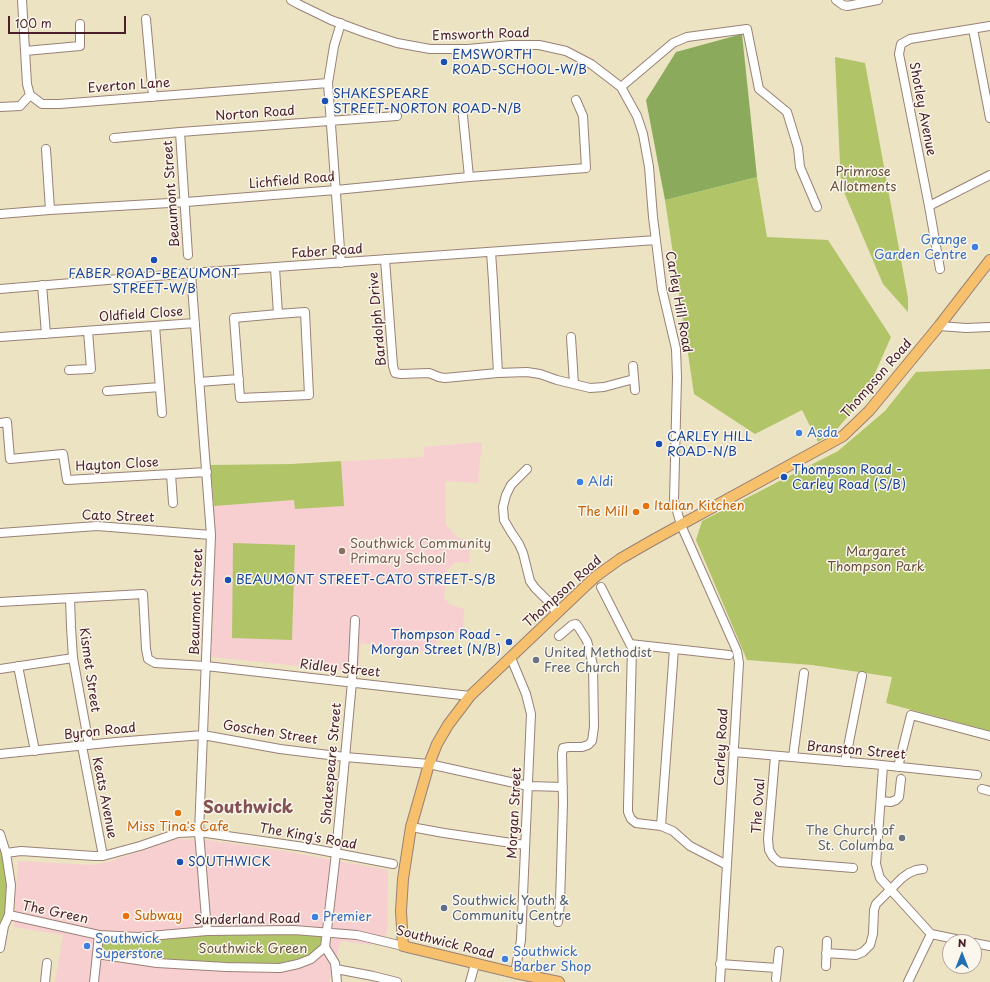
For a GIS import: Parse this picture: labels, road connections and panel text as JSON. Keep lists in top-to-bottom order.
{
  "streets": {
    "main road": ["Thompson Road", "Southwick Road"],
    "street": [
      "Emsworth Road",
      "Everton Lane",
      "Shotley Avenue",
      "Norton Road",
      "Lichfield Road",
      "Beaumont Street",
      "Faber Road",
      "Carley Hill Road",
      "Oldfield Close",
      "Bardolph Drive",
      "Hayton Close",
      "Cato Street",
      "Ridley Street",
      "Kismet Street",
      "Byron Road",
      "Goschen Street",
      "Carley Road",
      "Branston Street",
      "Shakespeare Street",
      "Keats Avenue",
      "The Oval",
      "Morgan Street",
      "The King's Road",
      "The Green",
      "Sunderland Road"
    ]
  },
  "crossings": [
    ["Emsworth Road", "Carley Hill Road"],
    ["Norton Road", "Beaumont Street"],
    ["Lichfield Road", "Beaumont Street"],
    ["Beaumont Street", "Faber Road"],
    ["Beaumont Street", "Oldfield Close"],
    ["Beaumont Street", "Hayton Close"],
    ["Beaumont Street", "Cato Street"],
    ["Beaumont Street", "Ridley Street"],
    ["Beaumont Street", "Byron Road"],
    ["Beaumont Street", "Goschen Street"],
    ["Beaumont Street", "The King's Road"],
    ["Beaumont Street", "Sunderland Road"],
    ["Faber Road", "Carley Hill Road"],
    ["Faber Road", "Bardolph Drive"],
    ["Carley Hill Road", "Thompson Road"],
    ["Carley Hill Road", "Carley Road"],
    ["Thompson Road", "Ridley Street"],
    ["Thompson Road", "Goschen Street"],
    ["Thompson Road", "Carley Road"],
    ["Thompson Road", "Morgan Street"],
    ["Thompson Road", "Southwick Road"],
    ["Ridley Street", "Kismet Street"],
    ["Ridley Street", "Shakespeare Street"],
    ["Kismet Street", "Byron Road"],
    ["Kismet Street", "Keats Avenue"],
    ["Byron Road", "Goschen Street"],
    ["Byron Road", "Keats Avenue"],
    ["Goschen Street", "Shakespeare Street"],
    ["Goschen Street", "Morgan Street"],
    ["Carley Road", "Branston Street"],
    ["Branston Street", "The Oval"],
    ["Shakespeare Street", "The King's Road"],
    ["Shakespeare Street", "Sunderland Road"],
    ["Shakespeare Street", "Southwick Road"],
    ["Keats Avenue", "The King's Road"],
    ["Morgan Street", "Southwick Road"],
    ["The Green", "Sunderland Road"],
    ["Sunderland Road", "Southwick Road"]
  ],
  "districts": ["Southwick"],
  "parks": ["Primrose Allotments", "Margaret Thompson Park", "Southwick Green"],
  "places": [
    "EMSWORTH ROAD-SCHOOL-W/B",
    "SHAKESPEARE STREET-NORTON ROAD-N/B",
    "Grange Garden Centre",
    "FABER ROAD-BEAUMONT STREET-W/B",
    "Asda",
    "CARLEY HILL ROAD-N/B",
    "Thompson Road - Carley Road (S/B)",
    "Aldi",
    "Italian Kitchen",
    "The Mill",
    "Southwick Community Primary School",
    "BEAUMONT STREET-CATO STREET-S/B",
    "Thompson Road - Morgan Street (N/B)",
    "United Methodist Free Church",
    "Miss Tina's Cafe",
    "The Church of St. Columba",
    "SOUTHWICK",
    "Southwick Youth & Community Centre",
    "Subway",
    "Premier",
    "Southwick Superstore",
    "Southwick Barber Shop"
  ],
  "scale_bar": "100 m",
  "north": "top"
}
